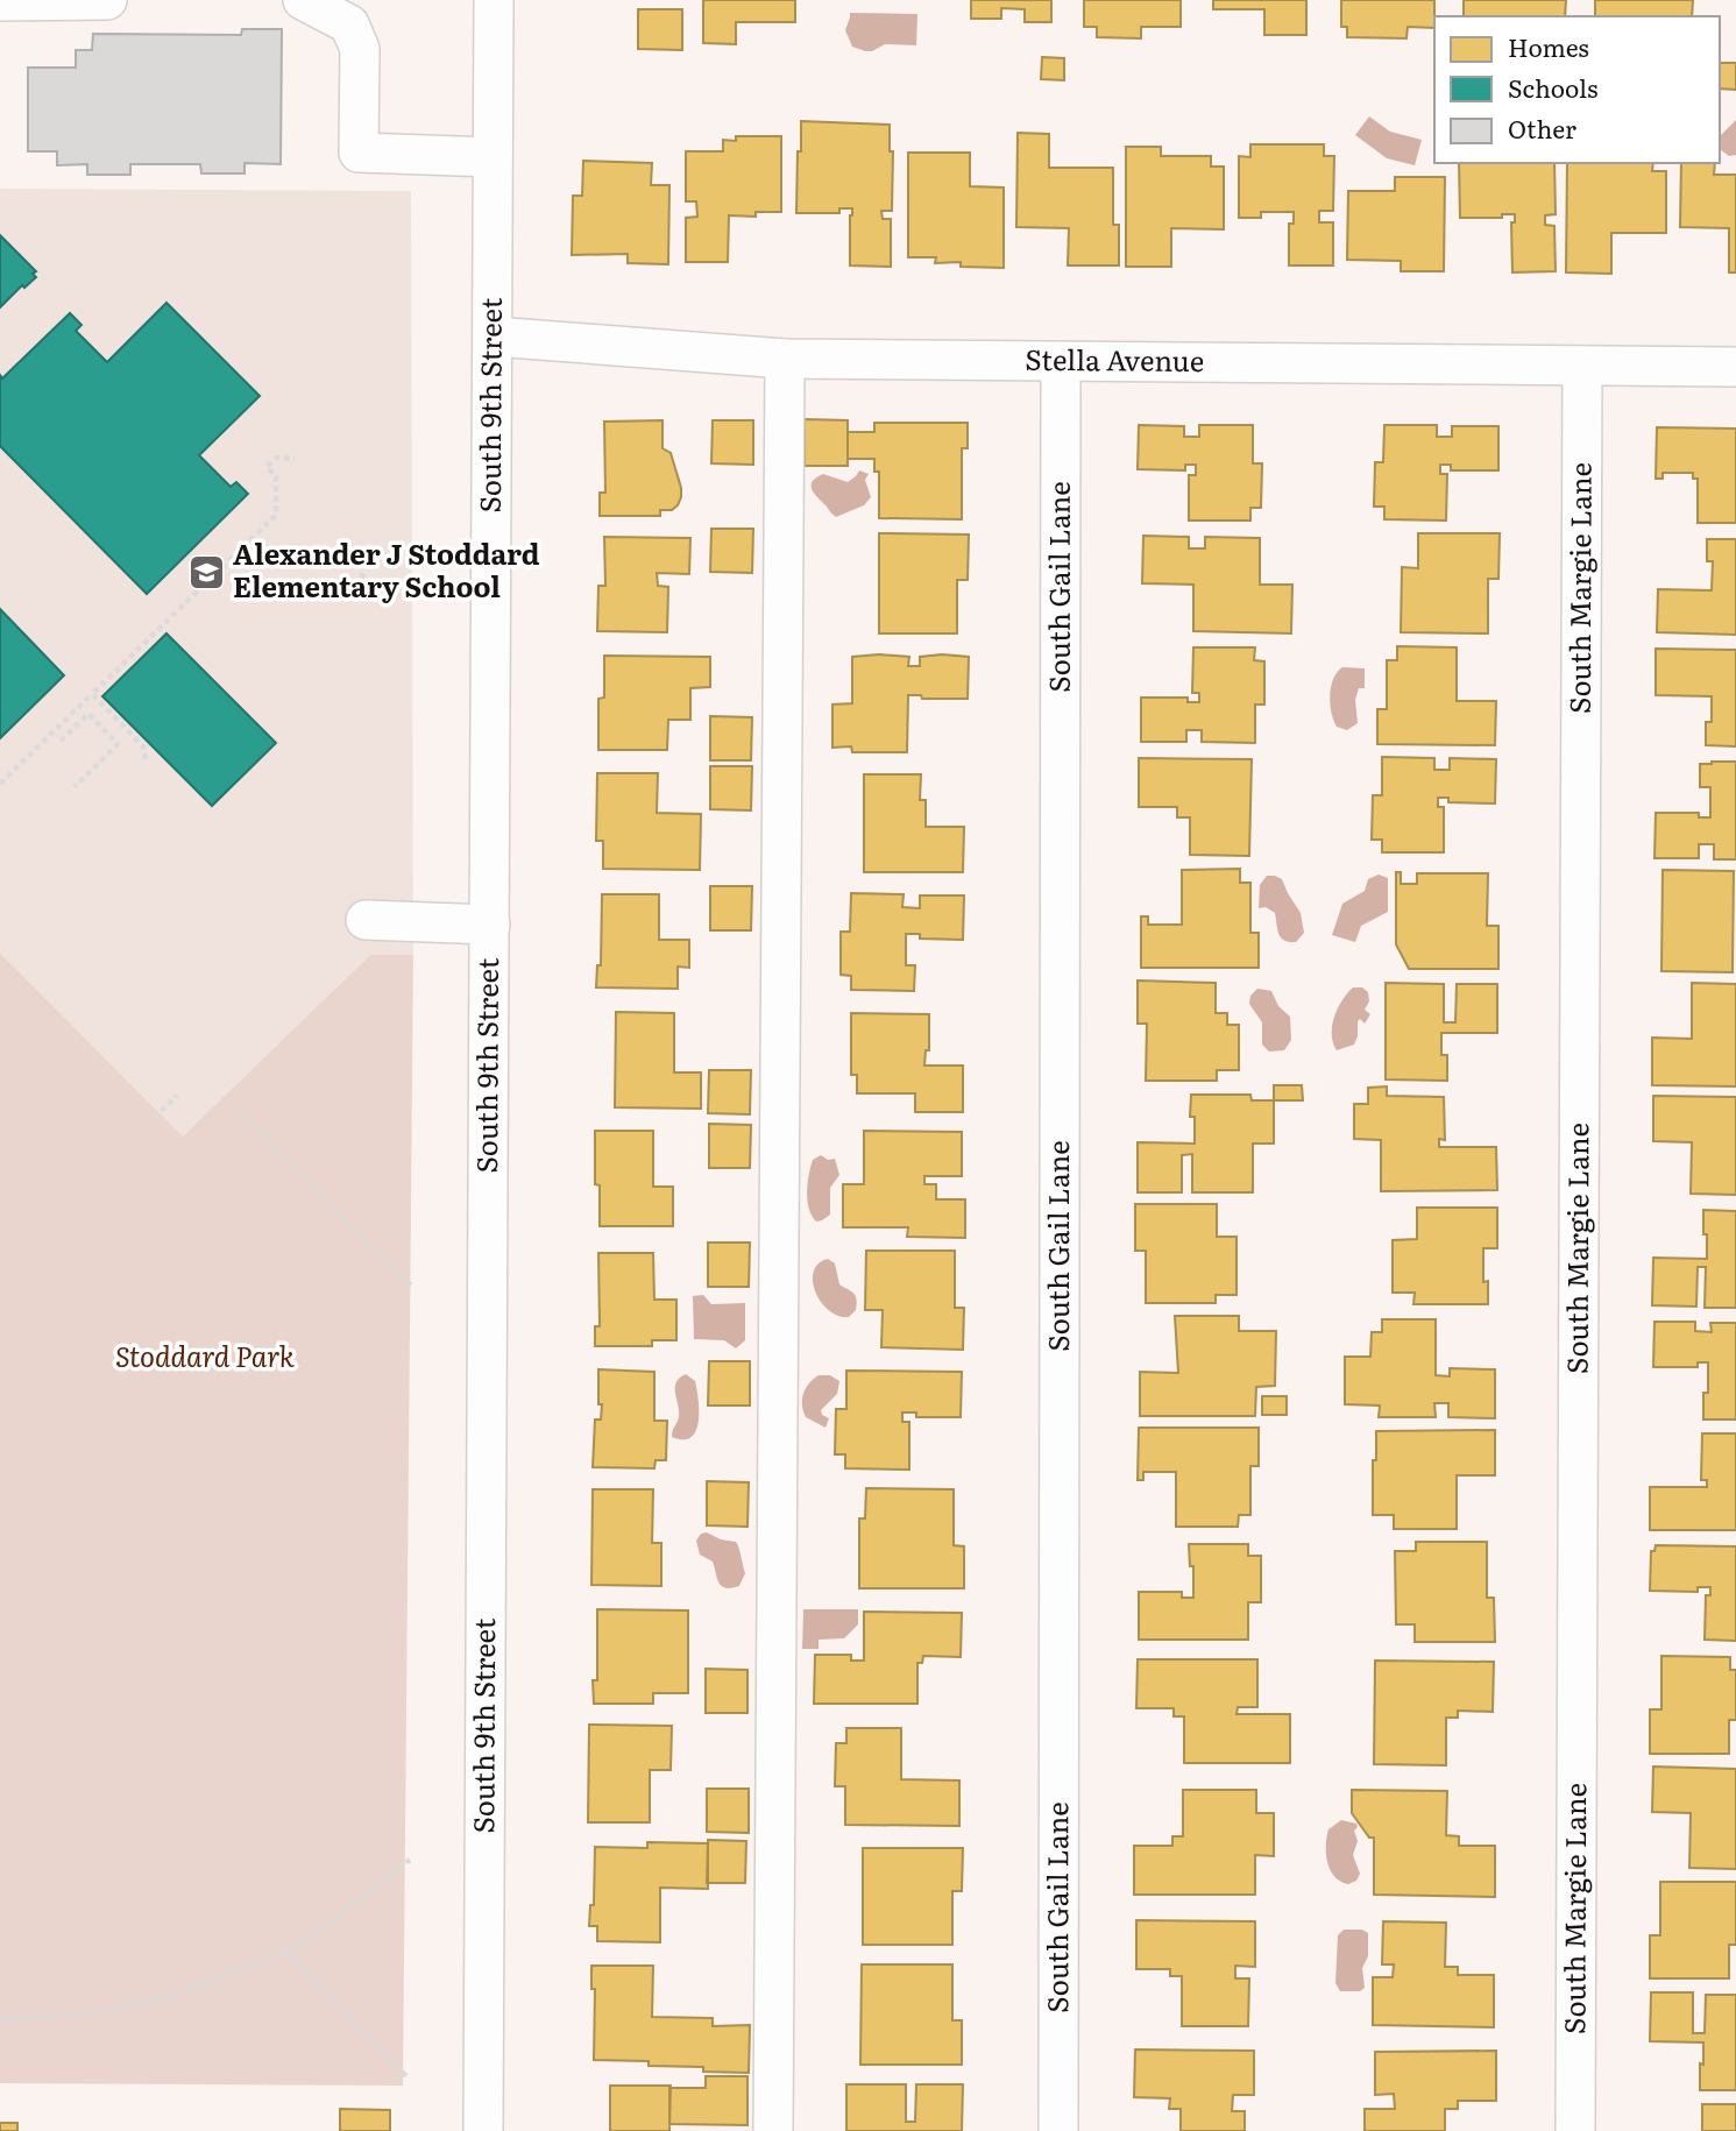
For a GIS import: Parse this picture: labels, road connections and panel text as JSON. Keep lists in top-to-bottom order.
{
  "streets": {
    "street": [
      "Stella Avenue",
      "South 9th Street",
      "South Gail Lane",
      "South Margie Lane"
    ]
  },
  "crossings": [
    ["Stella Avenue", "South 9th Street"],
    ["Stella Avenue", "South Gail Lane"],
    ["Stella Avenue", "South Margie Lane"]
  ],
  "parks": ["Stoddard Park"],
  "places": {
    "school or university": ["Alexander J Stoddard Elementary School"]
  },
  "legend": ["Homes", "Schools", "Other"]
}
